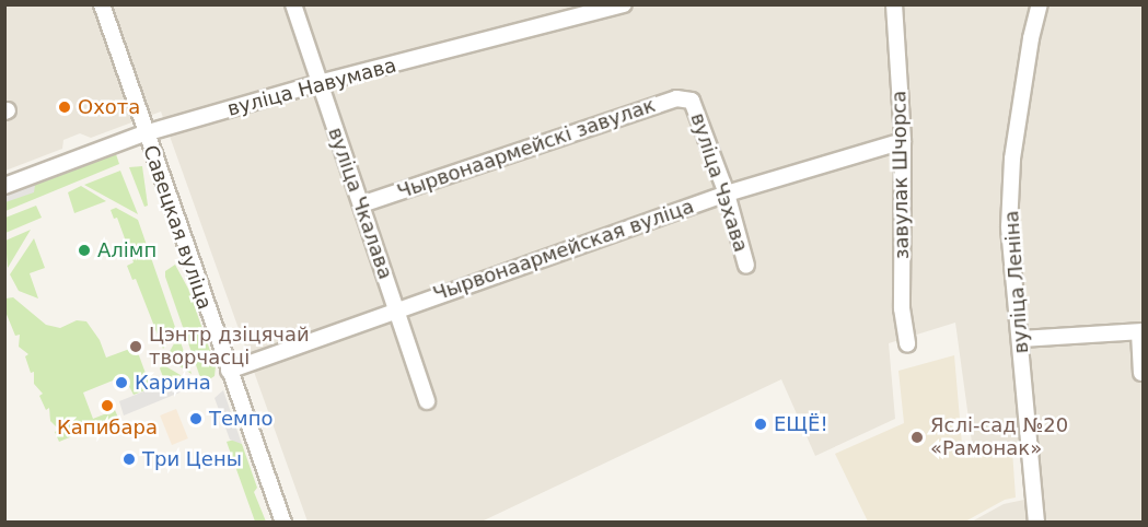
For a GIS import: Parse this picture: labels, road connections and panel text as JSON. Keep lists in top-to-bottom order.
{
  "streets": {
    "street": [
      "вуліца Навумава",
      "Чырвонаармейскі завулак",
      "завулак Шчорса",
      "вуліца Чэхава",
      "вуліца Чкалава",
      "Савецкая вуліца",
      "Чырвонаармейская вуліца",
      "вуліца Леніна"
    ]
  },
  "crossings": [
    ["вуліца Навумава", "вуліца Чкалава"],
    ["вуліца Навумава", "Савецкая вуліца"],
    ["Чырвонаармейскі завулак", "вуліца Чэхава"],
    ["Чырвонаармейскі завулак", "вуліца Чкалава"],
    ["завулак Шчорса", "Чырвонаармейская вуліца"],
    ["вуліца Чэхава", "Чырвонаармейская вуліца"],
    ["вуліца Чкалава", "Чырвонаармейская вуліца"],
    ["Савецкая вуліца", "Чырвонаармейская вуліца"]
  ],
  "places": [
    "Охота",
    "Алімп",
    "Цэнтр дзіцячай творчасці",
    "Карина",
    "Капибара",
    "Темпо",
    "ЕЩЁ!",
    "Яслі-сад №20 «Рамонак»",
    "Три Цены"
  ]
}
